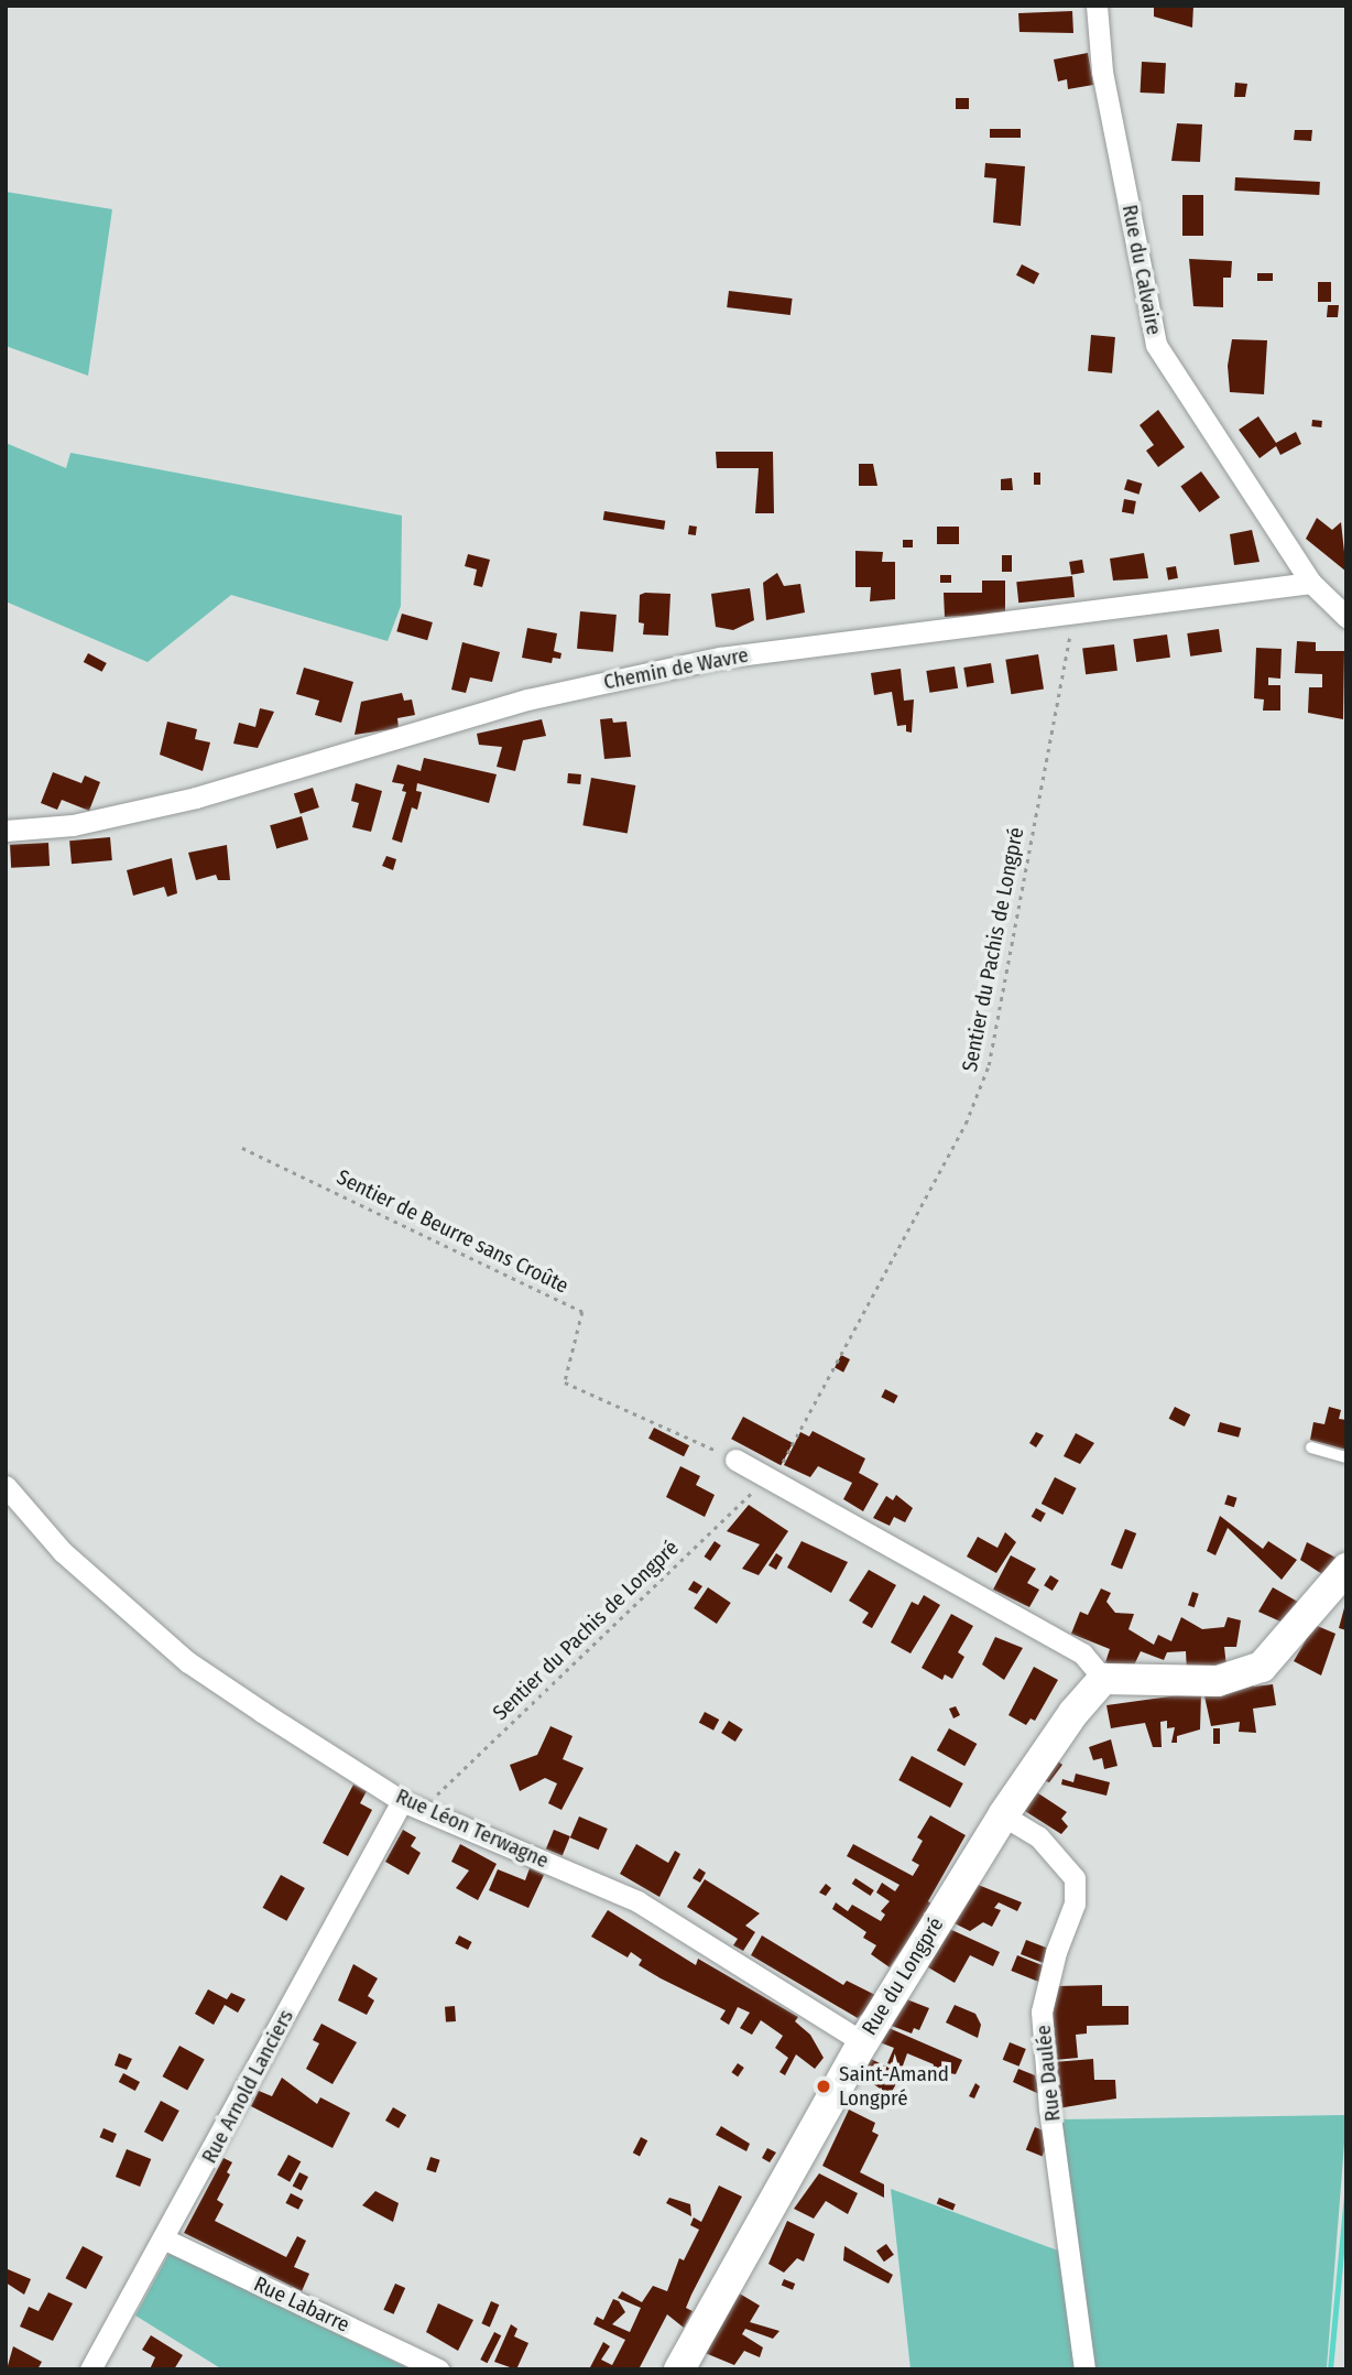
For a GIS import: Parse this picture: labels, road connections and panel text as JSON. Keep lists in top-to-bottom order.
{
  "streets": {
    "street": [
      "Rue du Calvaire",
      "Chemin de Wavre",
      "Rue Léon Terwagne",
      "Rue du Longpré",
      "Rue Daulée",
      "Rue Arnold Lanciers",
      "Rue Labarre"
    ],
    "path": ["Sentier du Pachis de Longpré", "Sentier de Beurre sans Croûte"]
  },
  "crossings": [
    ["Rue du Calvaire", "Chemin de Wavre"],
    ["Chemin de Wavre", "Sentier du Pachis de Longpré"],
    ["Sentier du Pachis de Longpré", "Rue Léon Terwagne"],
    ["Rue Léon Terwagne", "Rue du Longpré"],
    ["Rue Léon Terwagne", "Rue Arnold Lanciers"],
    ["Rue du Longpré", "Rue Daulée"],
    ["Rue Arnold Lanciers", "Rue Labarre"]
  ],
  "places": ["Saint-Amand Longpré"]
}
